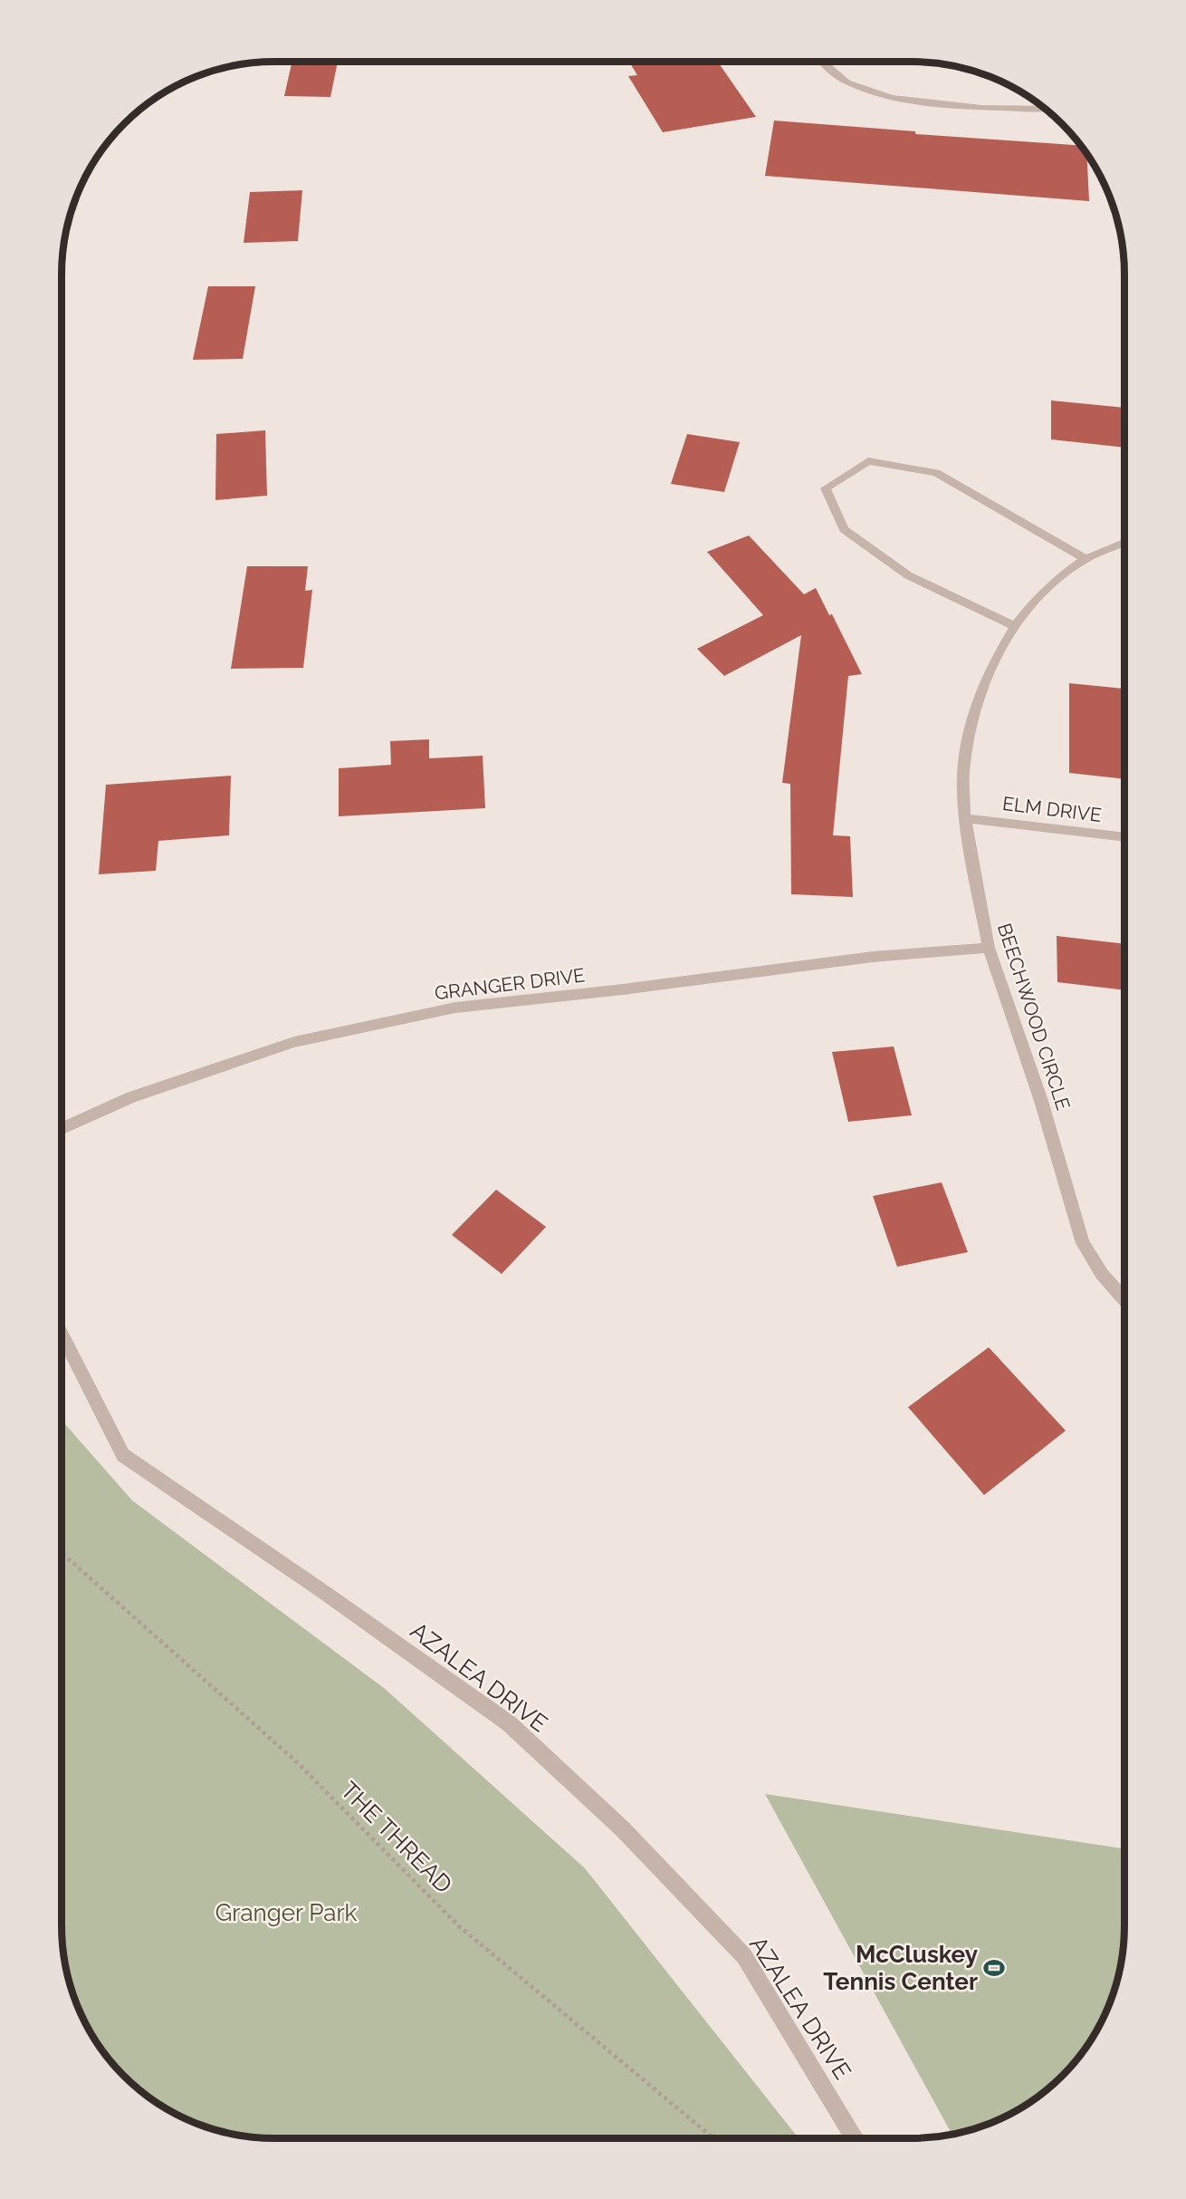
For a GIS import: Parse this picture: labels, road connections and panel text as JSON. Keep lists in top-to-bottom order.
{
  "streets": {
    "street": [
      "ELM DRIVE",
      "GRANGER DRIVE",
      "BEECHWOOD CIRCLE",
      "AZALEA DRIVE"
    ],
    "path": ["THE THREAD"]
  },
  "crossings": [
    ["ELM DRIVE", "BEECHWOOD CIRCLE"],
    ["GRANGER DRIVE", "BEECHWOOD CIRCLE"]
  ],
  "parks": ["Granger Park"],
  "places": {
    "sports": ["McCluskey Tennis Center"]
  }
}
